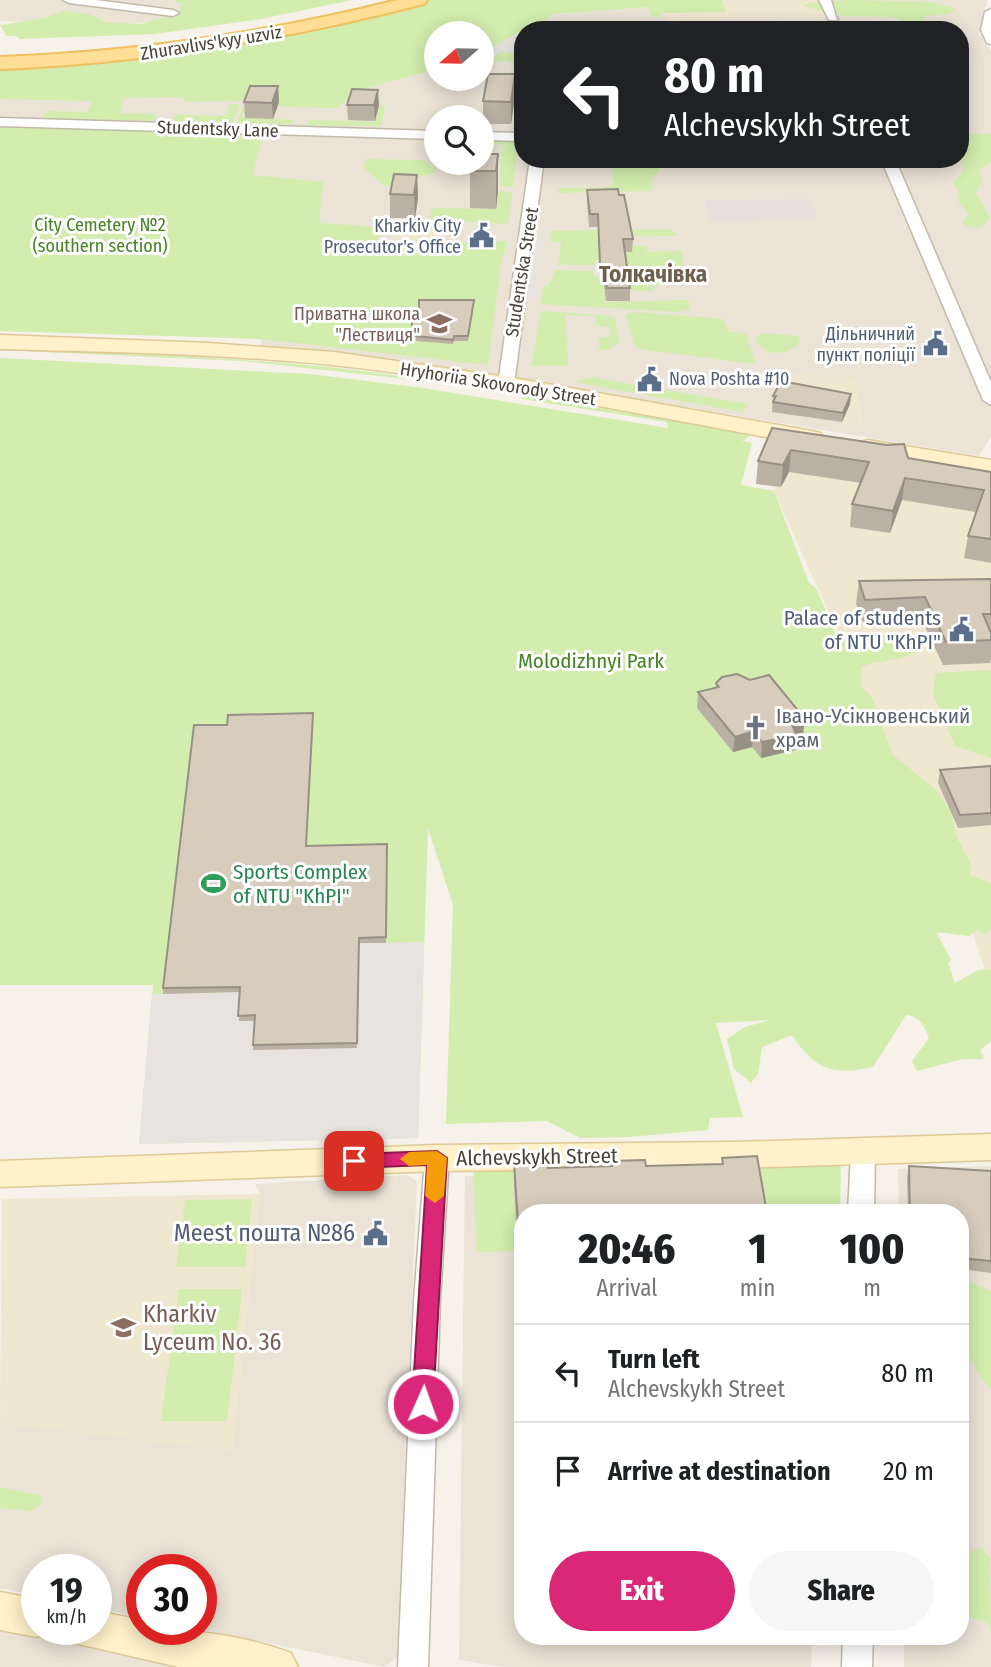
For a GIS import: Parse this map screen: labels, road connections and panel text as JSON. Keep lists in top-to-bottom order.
{
  "streets": {
    "main road": ["Zhuravlivs'kyy uzviz", "Hryhoriia Skovorody Street", "Alchevskykh Street"],
    "street": ["Studentsky Lane", "Studentska Street"]
  },
  "crossings": [
    ["Studentska Street", "Hryhoriia Skovorody Street"]
  ],
  "districts": ["Толкачівка"],
  "parks": ["City Cemetery №2 (southern section)", "Molodizhnyi Park"],
  "places": {
    "public building": [
      "Kharkiv City Prosecutor's Office",
      "Дільничний пункт поліції",
      "Nova Poshta #10",
      "Palace of students of NTU \"KhPI\"",
      "Meest пошта №86"
    ],
    "school or university": ["Приватна школа \"Лествиця\"", "Kharkiv Lyceum No. 36"],
    "church": ["Івано-Усікновенський храм"],
    "sports": ["Sports Complex of NTU \"KhPI\""]
  },
  "north": "left",
  "page": {
    "turn": ["80 m", "Alchevskykh Street"],
    "eta": [
      "20:46",
      "Arrival",
      "1",
      "min",
      "100",
      "m"
    ],
    "list": [
      {
        "name": "Turn left",
        "note": "Alchevskykh Street",
        "value": "80 m"
      },
      {
        "name": "Arrive at destination",
        "value": "20 m"
      }
    ],
    "buttons": ["Exit", "Share"],
    "speed": "19 km/h",
    "limit": "30"
  }
}
